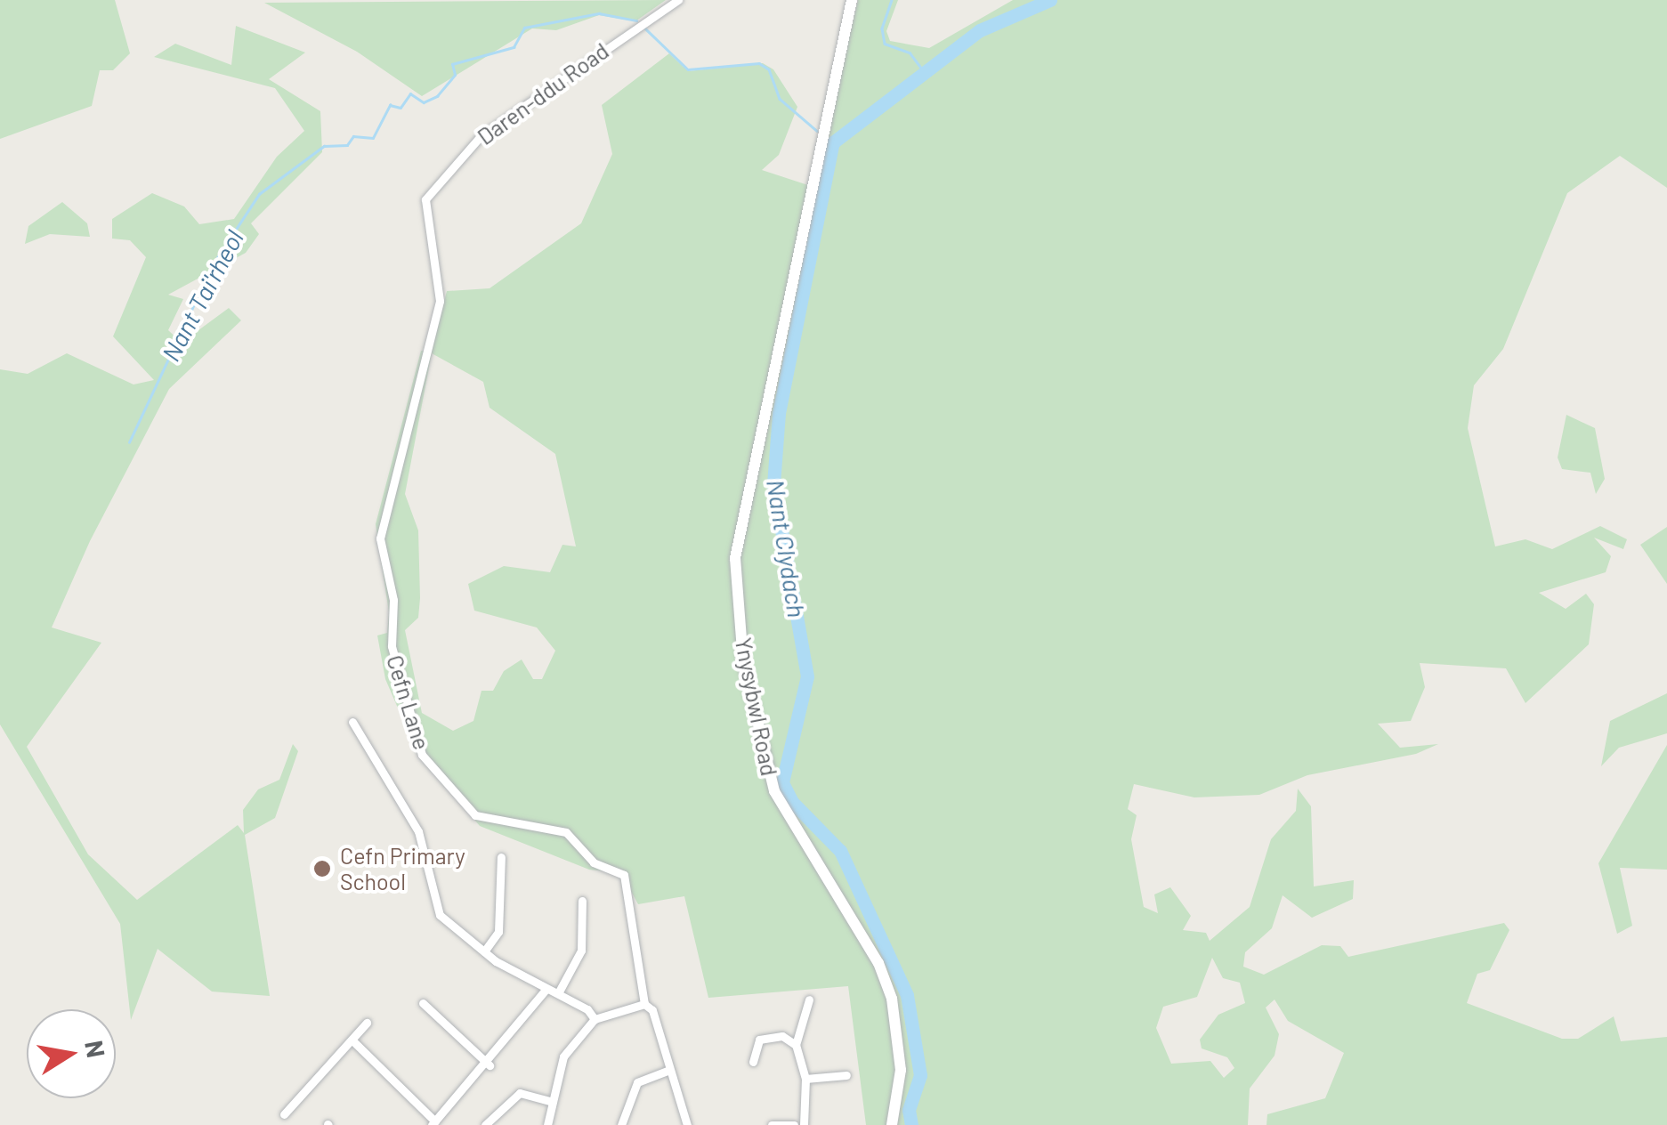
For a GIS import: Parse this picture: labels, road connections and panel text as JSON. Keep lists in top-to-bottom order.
{
  "streets": {
    "main road": ["Ynysybwl Road"],
    "street": ["Daren-ddu Road", "Cefn Lane"]
  },
  "crossings": [
    ["Daren-ddu Road", "Cefn Lane"]
  ],
  "water": ["Nant Tai'rheol", "Nant Clydach"],
  "places": ["Cefn Primary School"],
  "north": "right"
}
